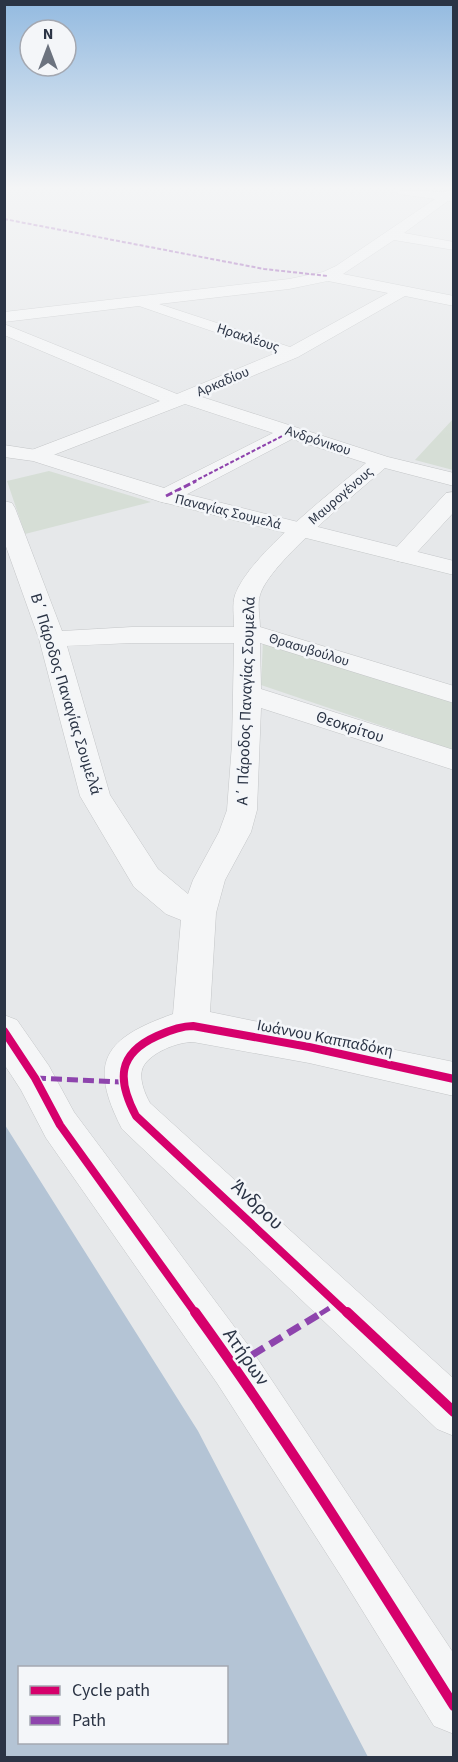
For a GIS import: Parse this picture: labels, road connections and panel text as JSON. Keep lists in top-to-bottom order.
{
  "streets": {
    "street": [
      "Ηρακλέους",
      "Αρκαδίου",
      "Ανδρόνικου",
      "Μαυρογένους",
      "Παναγίας Σουμελά",
      "Θρασυβούλου",
      "Β΄ Πάροδος Παναγίας Σουμελά",
      "Α΄ Πάροδος Παναγίας Σουμελά",
      "Θεοκρίτου",
      "Ιωάννου Καππαδόκη",
      "Άνδρου",
      "Ατήρων"
    ]
  },
  "crossings": [
    ["Ηρακλέους", "Αρκαδίου"],
    ["Αρκαδίου", "Ανδρόνικου"],
    ["Αρκαδίου", "Παναγίας Σουμελά"],
    ["Ανδρόνικου", "Μαυρογένους"],
    ["Μαυρογένους", "Παναγίας Σουμελά"],
    ["Μαυρογένους", "Α΄ Πάροδος Παναγίας Σουμελά"],
    ["Παναγίας Σουμελά", "Α΄ Πάροδος Παναγίας Σουμελά"],
    ["Θρασυβούλου", "Β΄ Πάροδος Παναγίας Σουμελά"],
    ["Θρασυβούλου", "Α΄ Πάροδος Παναγίας Σουμελά"],
    ["Β΄ Πάροδος Παναγίας Σουμελά", "Α΄ Πάροδος Παναγίας Σουμελά"],
    ["Α΄ Πάροδος Παναγίας Σουμελά", "Θεοκρίτου"],
    ["Α΄ Πάροδος Παναγίας Σουμελά", "Ιωάννου Καππαδόκη"],
    ["Α΄ Πάροδος Παναγίας Σουμελά", "Άνδρου"],
    ["Ιωάννου Καππαδόκη", "Άνδρου"]
  ],
  "legend": ["Cycle path", "Path"],
  "north": "top"
}
